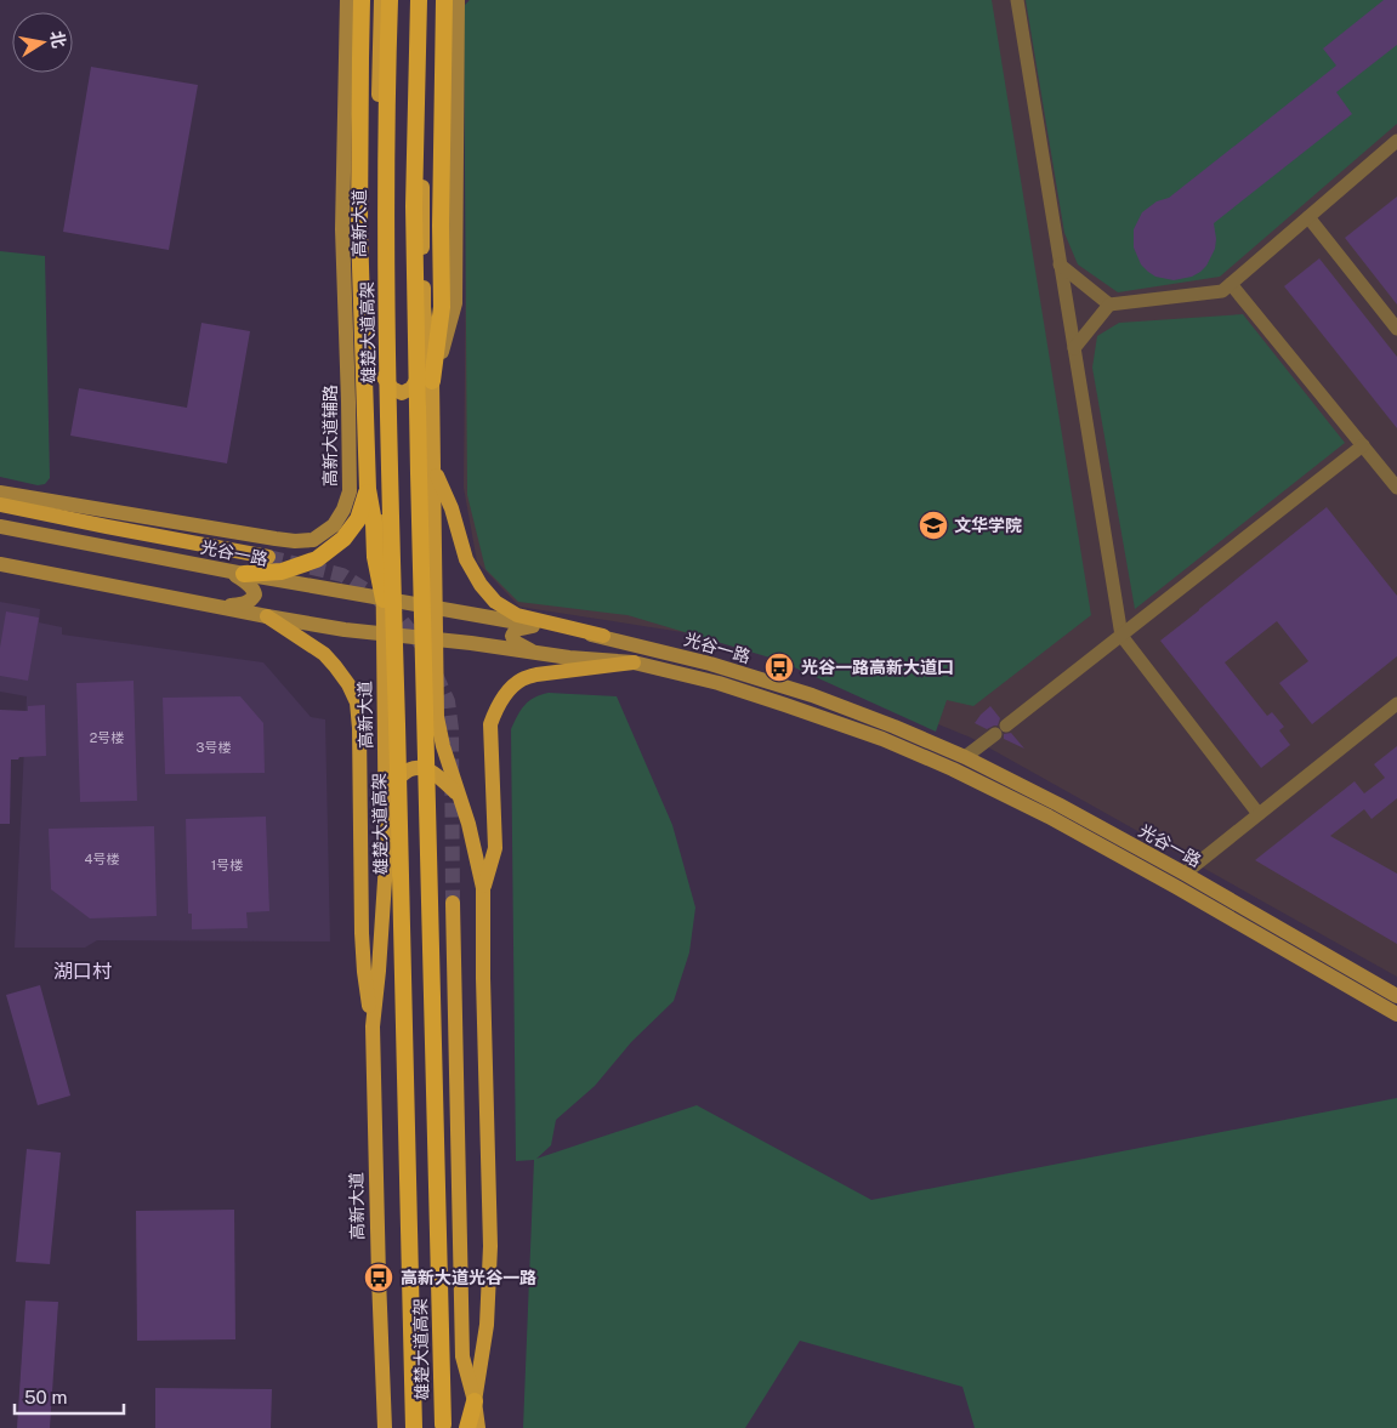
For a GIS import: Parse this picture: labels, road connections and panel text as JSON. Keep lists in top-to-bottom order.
{
  "streets": {
    "highway": ["雄楚大道高架"],
    "main road": ["高新大道", "高新大道辅路", "光谷一路"]
  },
  "crossings": [
    ["高新大道", "光谷一路"]
  ],
  "districts": ["湖口村"],
  "places": {
    "school or university": ["文华学院"],
    "bus stop": ["光谷一路高新大道口", "高新大道光谷一路"]
  },
  "house_numbers": [
    "2号楼",
    "3号楼",
    "4号楼",
    "1号楼"
  ],
  "scale_bar": "50 m",
  "north": "right"
}
